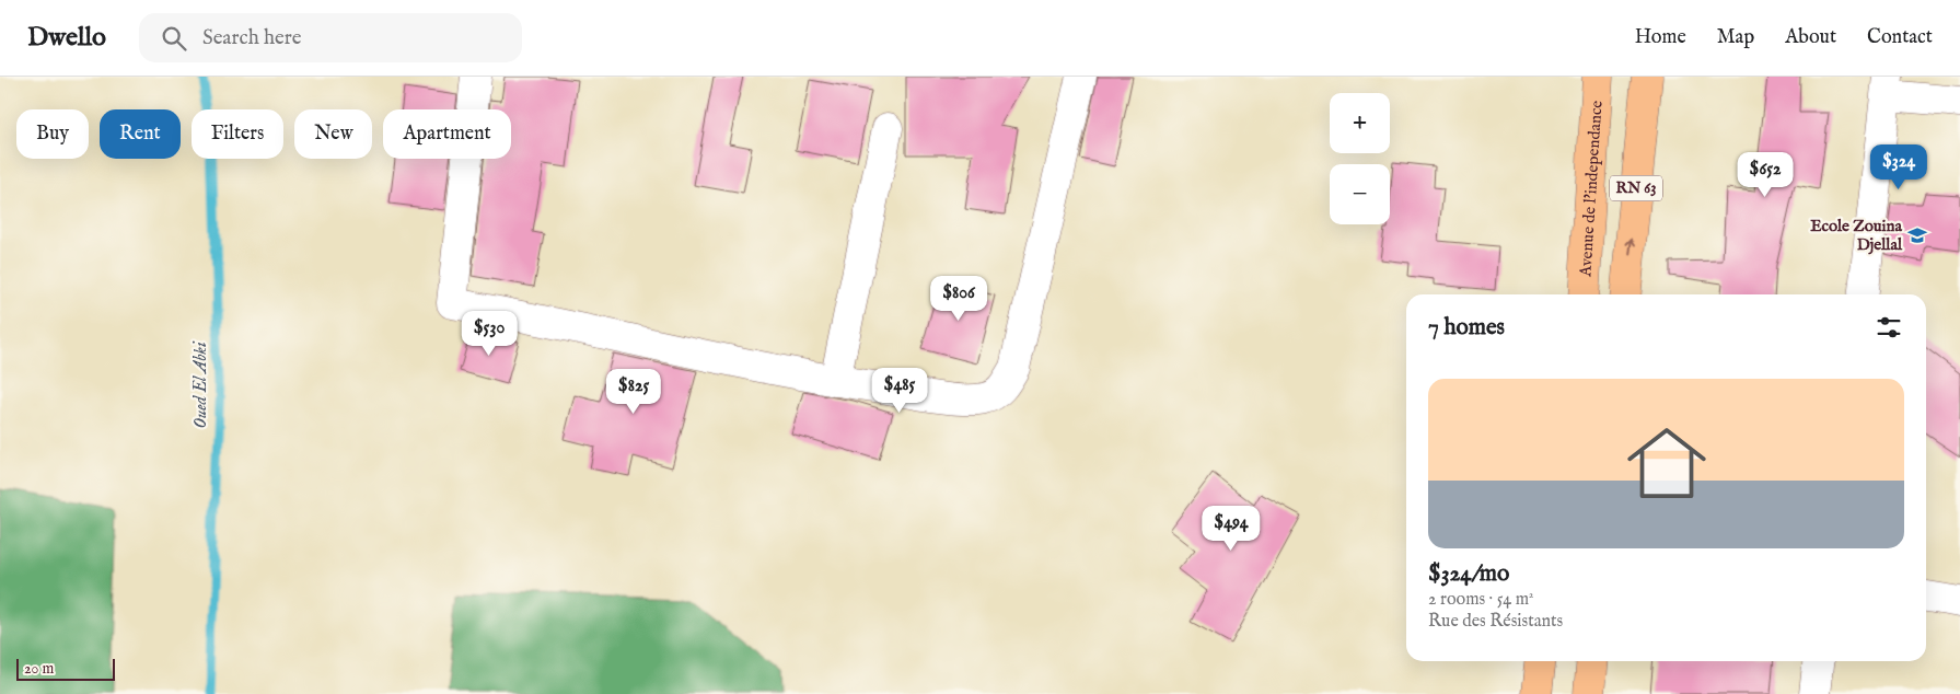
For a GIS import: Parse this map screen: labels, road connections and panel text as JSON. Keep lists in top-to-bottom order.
{
  "streets": {
    "main road": ["Avenue de l'independance", "RN 63"]
  },
  "water": ["Oued El Abki"],
  "places": {
    "school or university": ["Ecole Zouina Djellal"]
  },
  "scale_bar": "20 m",
  "page": {
    "header": "Dwello",
    "search": "Search here",
    "nav": [
      "Home",
      "Map",
      "About",
      "Contact"
    ],
    "map_buttons": ["+", "−"],
    "chip": [
      "Buy",
      "Rent",
      "Filters",
      "New",
      "Apartment"
    ],
    "price": [
      "$324",
      "$652",
      "$806",
      "$530",
      "$485",
      "$825",
      "$494"
    ],
    "heading": "7 homes",
    "list": [
      {
        "name": "$324/mo",
        "note": "2 rooms · 54 m² · Rue des Résistants"
      }
    ],
    "scale": "20 m"
  }
}
